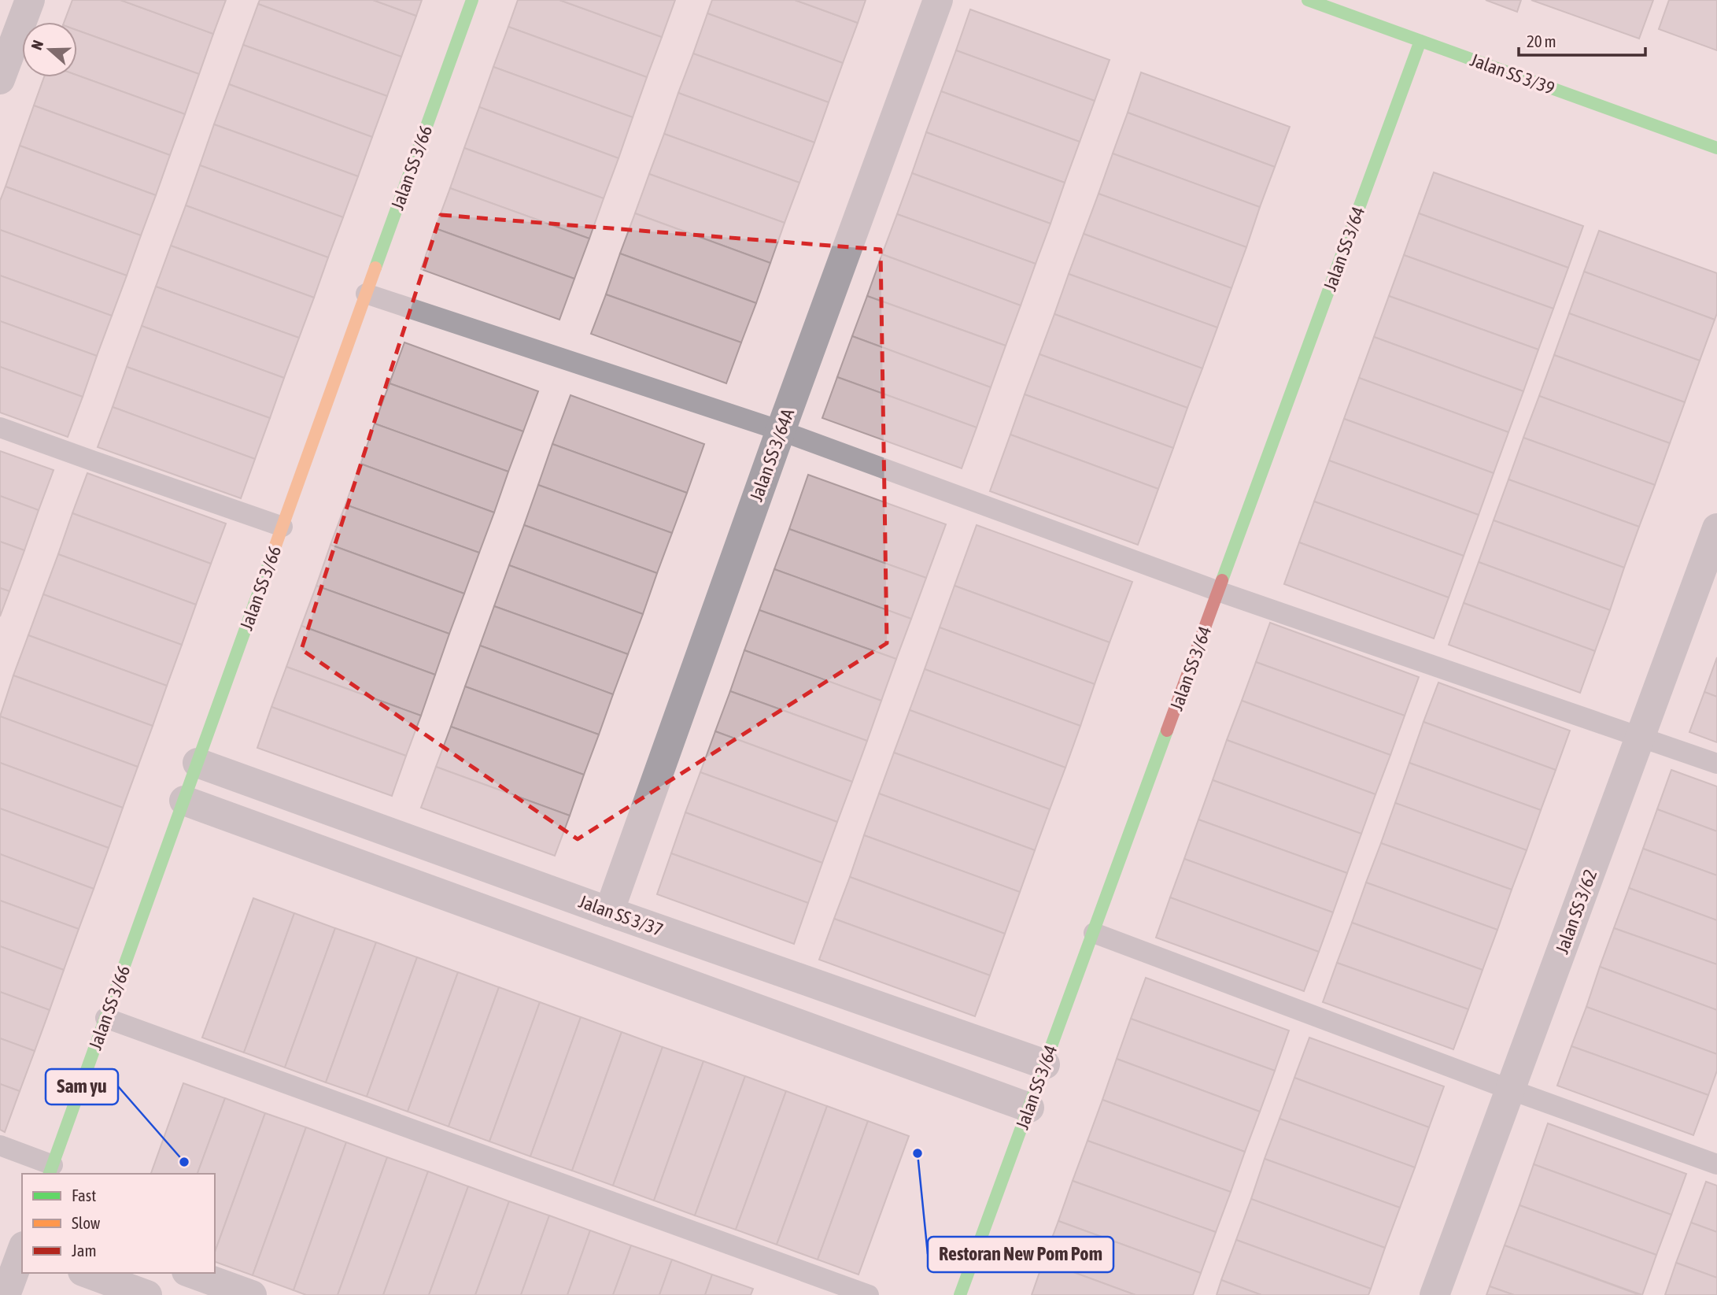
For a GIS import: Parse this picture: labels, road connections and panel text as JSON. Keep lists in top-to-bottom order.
{
  "streets": {
    "street": [
      "Jalan SS 3/39",
      "Jalan SS 3/66",
      "Jalan SS 3/64",
      "Jalan SS 3/64A",
      "Jalan SS 3/62",
      "Jalan SS 3/37"
    ]
  },
  "crossings": [
    ["Jalan SS 3/39", "Jalan SS 3/64"],
    ["Jalan SS 3/66", "Jalan SS 3/37"],
    ["Jalan SS 3/64", "Jalan SS 3/37"],
    ["Jalan SS 3/64A", "Jalan SS 3/37"]
  ],
  "places": ["Restoran New Pom Pom", "Sam yu"],
  "legend": ["Fast", "Slow", "Jam"],
  "scale_bar": "20 m",
  "north": "left"
}
